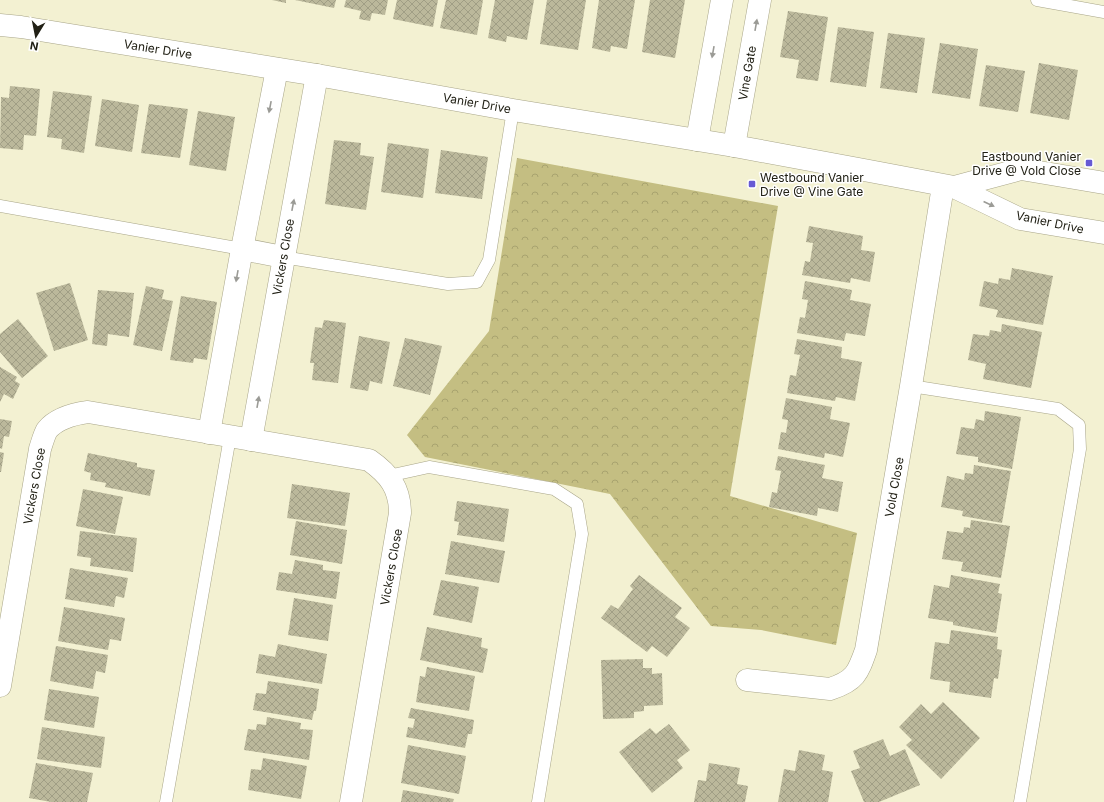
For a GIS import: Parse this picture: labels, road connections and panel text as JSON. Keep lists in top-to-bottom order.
{
  "streets": {
    "street": [
      "Vanier Drive",
      "Vine Gate",
      "Vickers Close",
      "Vold Close"
    ]
  },
  "crossings": [
    ["Vanier Drive", "Vine Gate"],
    ["Vanier Drive", "Vickers Close"],
    ["Vanier Drive", "Vold Close"]
  ],
  "places": {
    "transit": ["Eastbound Vanier Drive @ Vold Close", "Westbound Vanier Drive @ Vine Gate"]
  },
  "north": "bottom"
}
